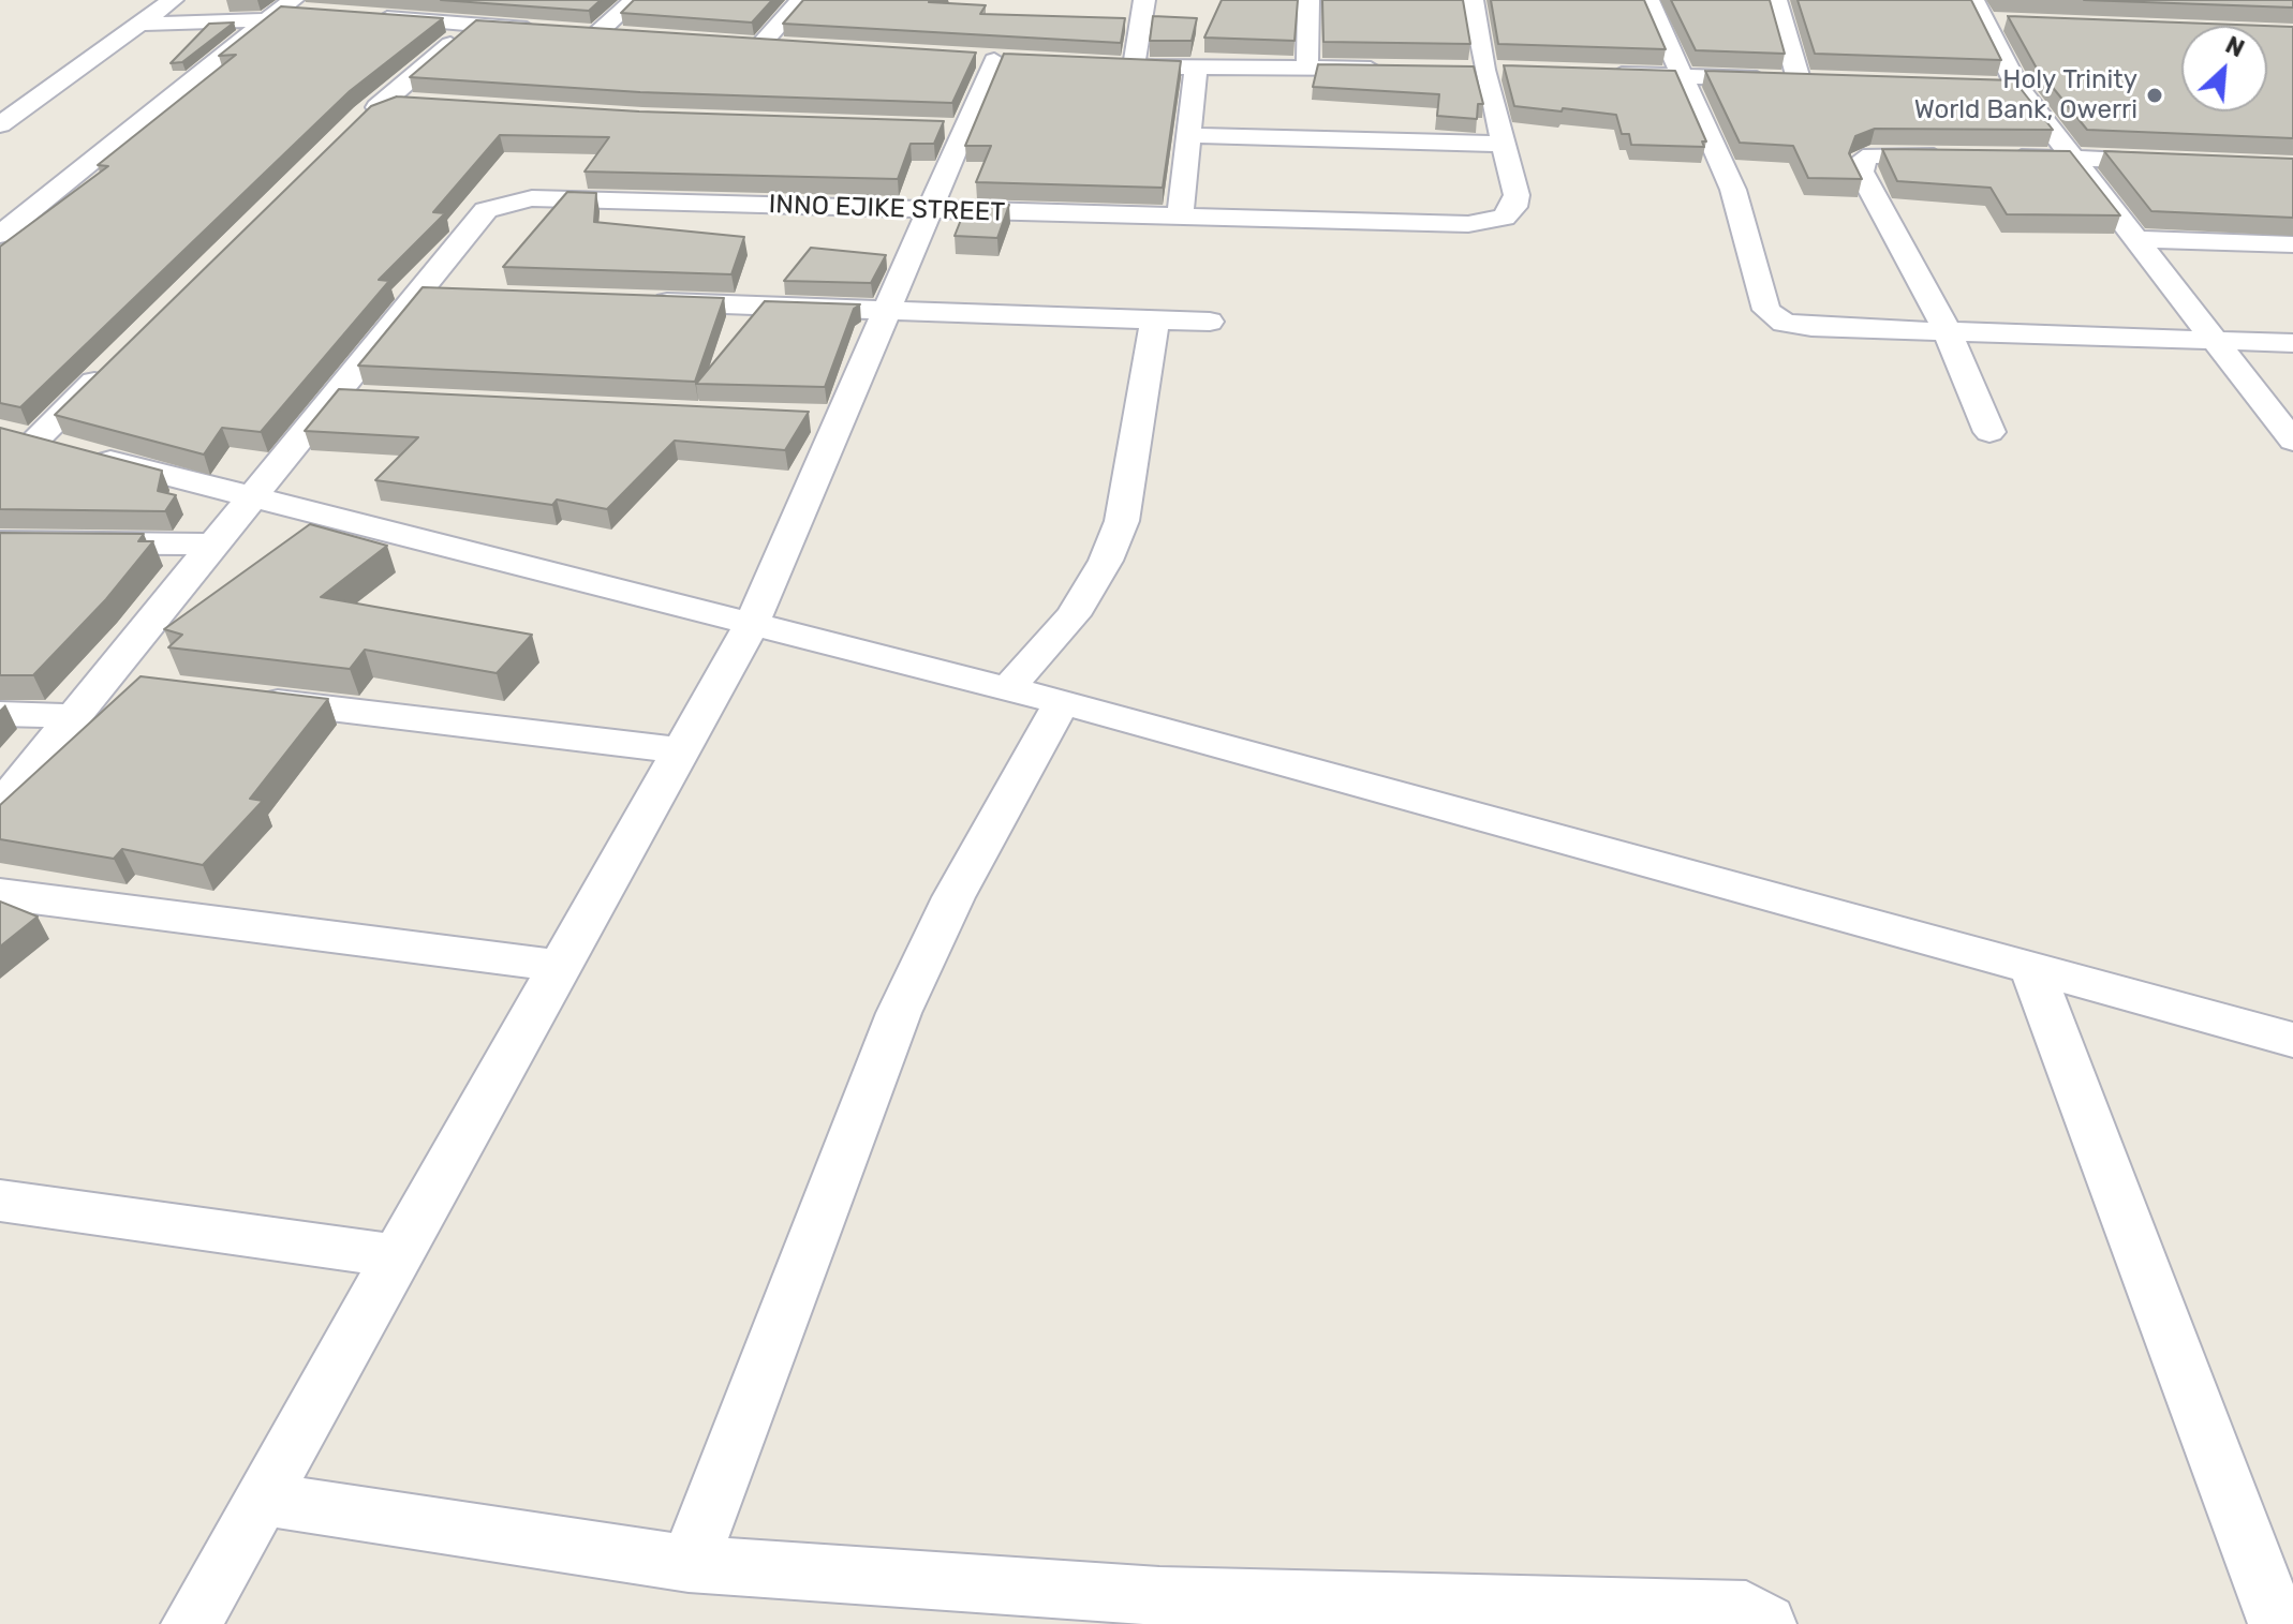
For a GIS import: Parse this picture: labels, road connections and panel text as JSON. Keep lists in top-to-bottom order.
{
  "streets": {
    "street": ["INNO EJIKE STREET"]
  },
  "places": ["Holy Trinity World Bank, Owerri"],
  "north": "top right"
}
